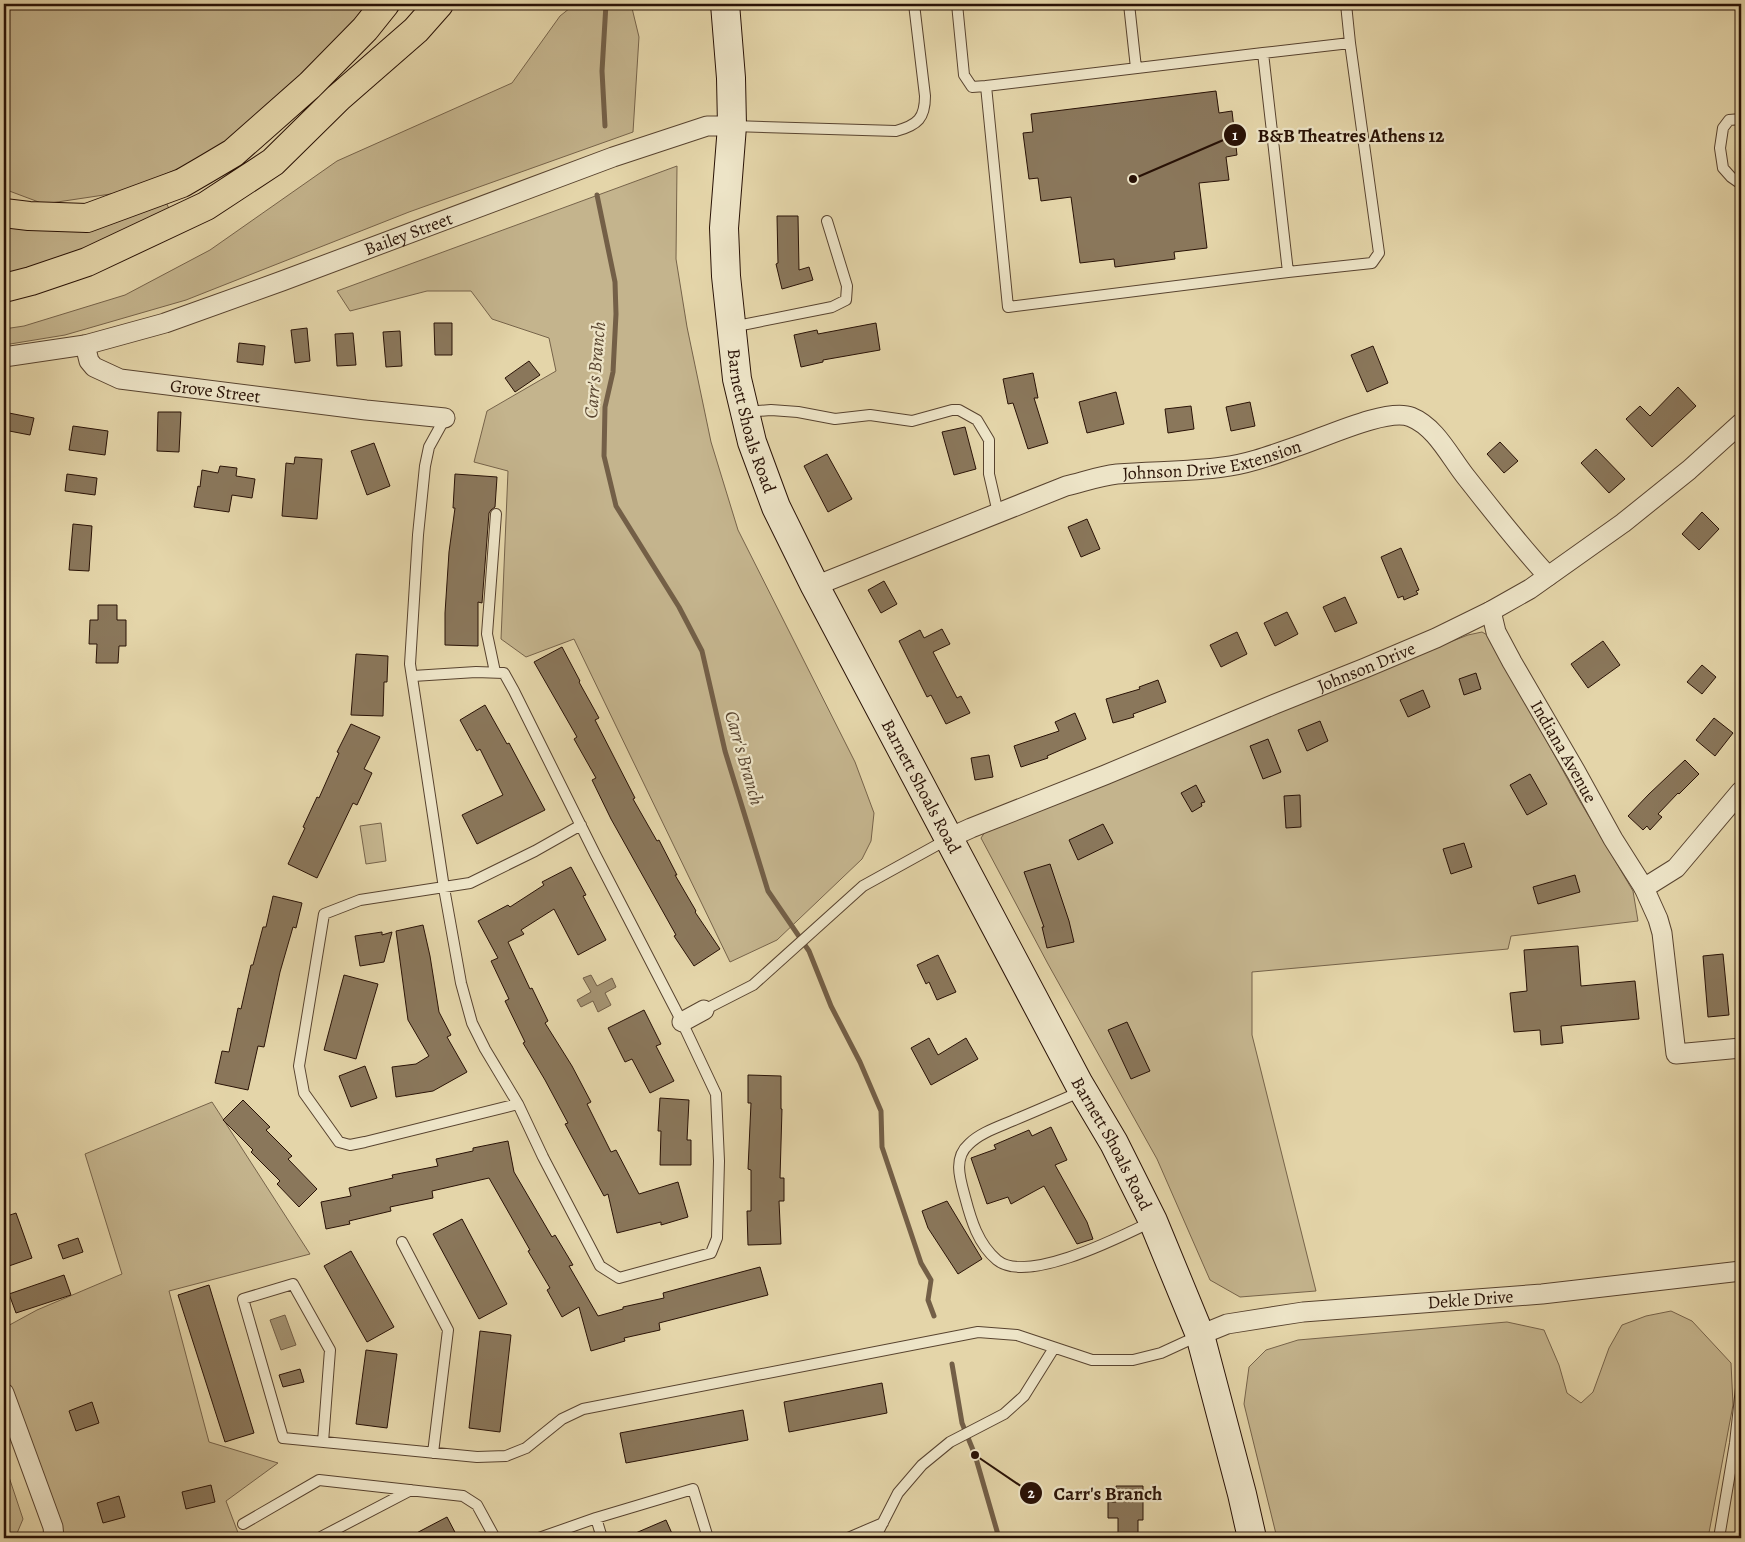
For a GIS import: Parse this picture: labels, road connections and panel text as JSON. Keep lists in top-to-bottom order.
{
  "streets": {
    "main road": ["Barnett Shoals Road"],
    "street": [
      "Bailey Street",
      "Grove Street",
      "Johnson Drive Extension",
      "Johnson Drive",
      "Indiana Avenue",
      "Dekle Drive"
    ]
  },
  "crossings": [
    ["Bailey Street", "Grove Street"],
    ["Bailey Street", "Barnett Shoals Road"],
    ["Barnett Shoals Road", "Johnson Drive Extension"],
    ["Barnett Shoals Road", "Johnson Drive"],
    ["Barnett Shoals Road", "Dekle Drive"],
    ["Johnson Drive Extension", "Johnson Drive"],
    ["Johnson Drive", "Indiana Avenue"]
  ],
  "water": ["Carr's Branch"],
  "places": ["B&B Theatres Athens 12", "Carr's Branch"]
}
